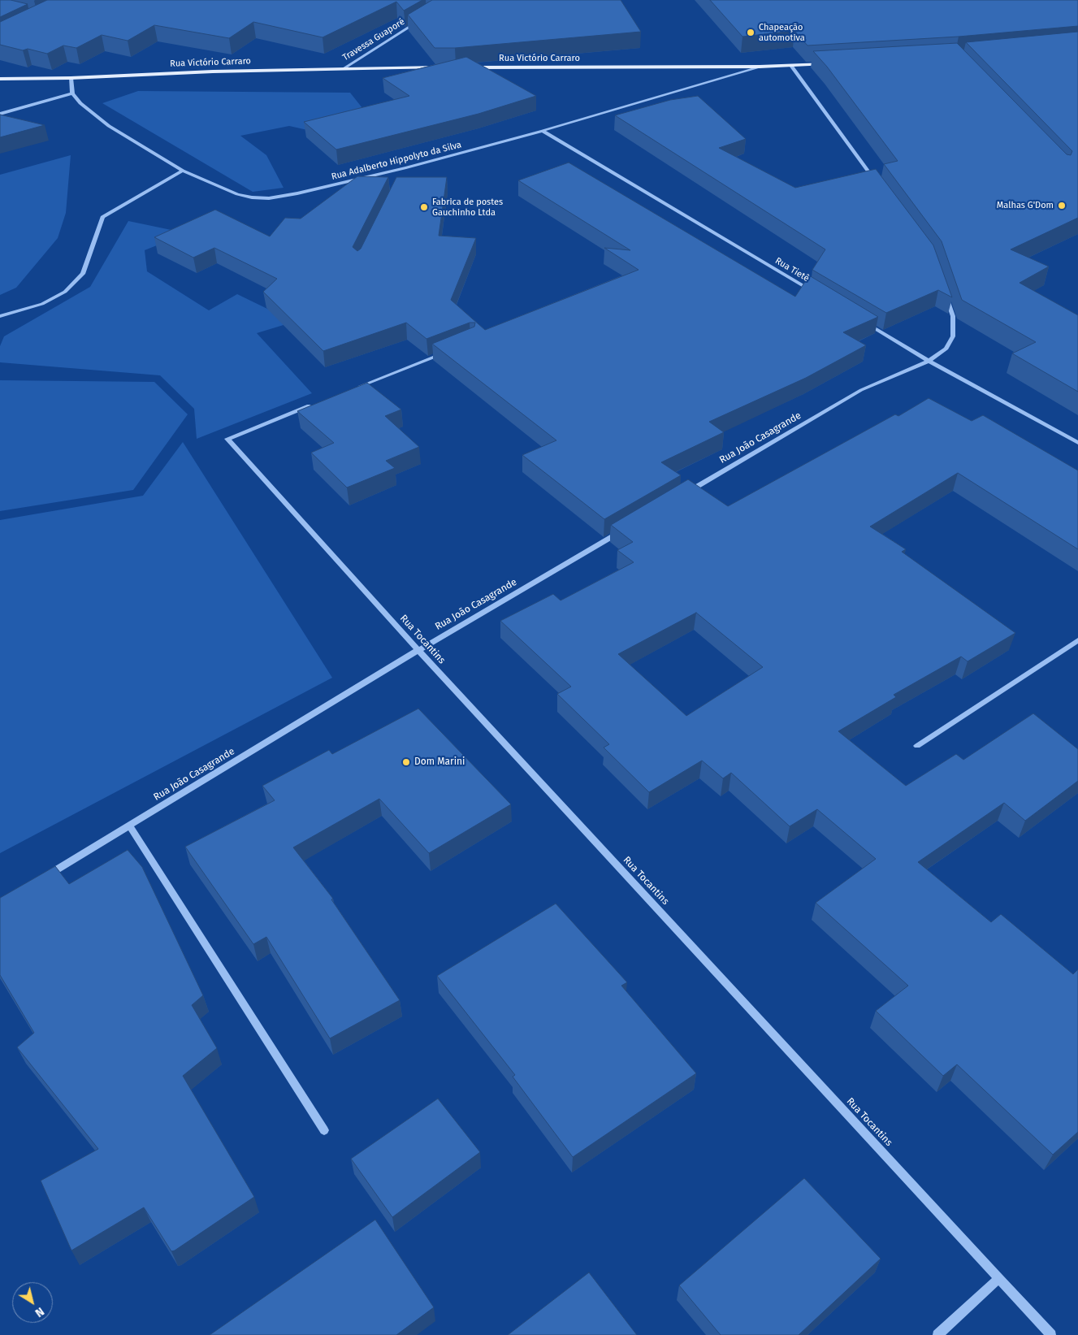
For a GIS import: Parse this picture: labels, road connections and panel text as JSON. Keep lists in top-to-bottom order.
{
  "streets": {
    "main road": ["Rua Victório Carraro"],
    "street": [
      "Travessa Guaporé",
      "Rua Adalberto Hippolyto da Silva",
      "Rua Tietê",
      "Rua João Casagrande",
      "Rua Tocantins"
    ]
  },
  "crossings": [
    ["Travessa Guaporé", "Rua Victório Carraro"],
    ["Rua Victório Carraro", "Rua Adalberto Hippolyto da Silva"],
    ["Rua Adalberto Hippolyto da Silva", "Rua Tietê"],
    ["Rua João Casagrande", "Rua Tocantins"]
  ],
  "places": [
    "Chapeação automotiva",
    "Malhas G'Dom",
    "Fabrica de postes Gauchinho Ltda",
    "Dom Marini"
  ],
  "north": "bottom right"
}
